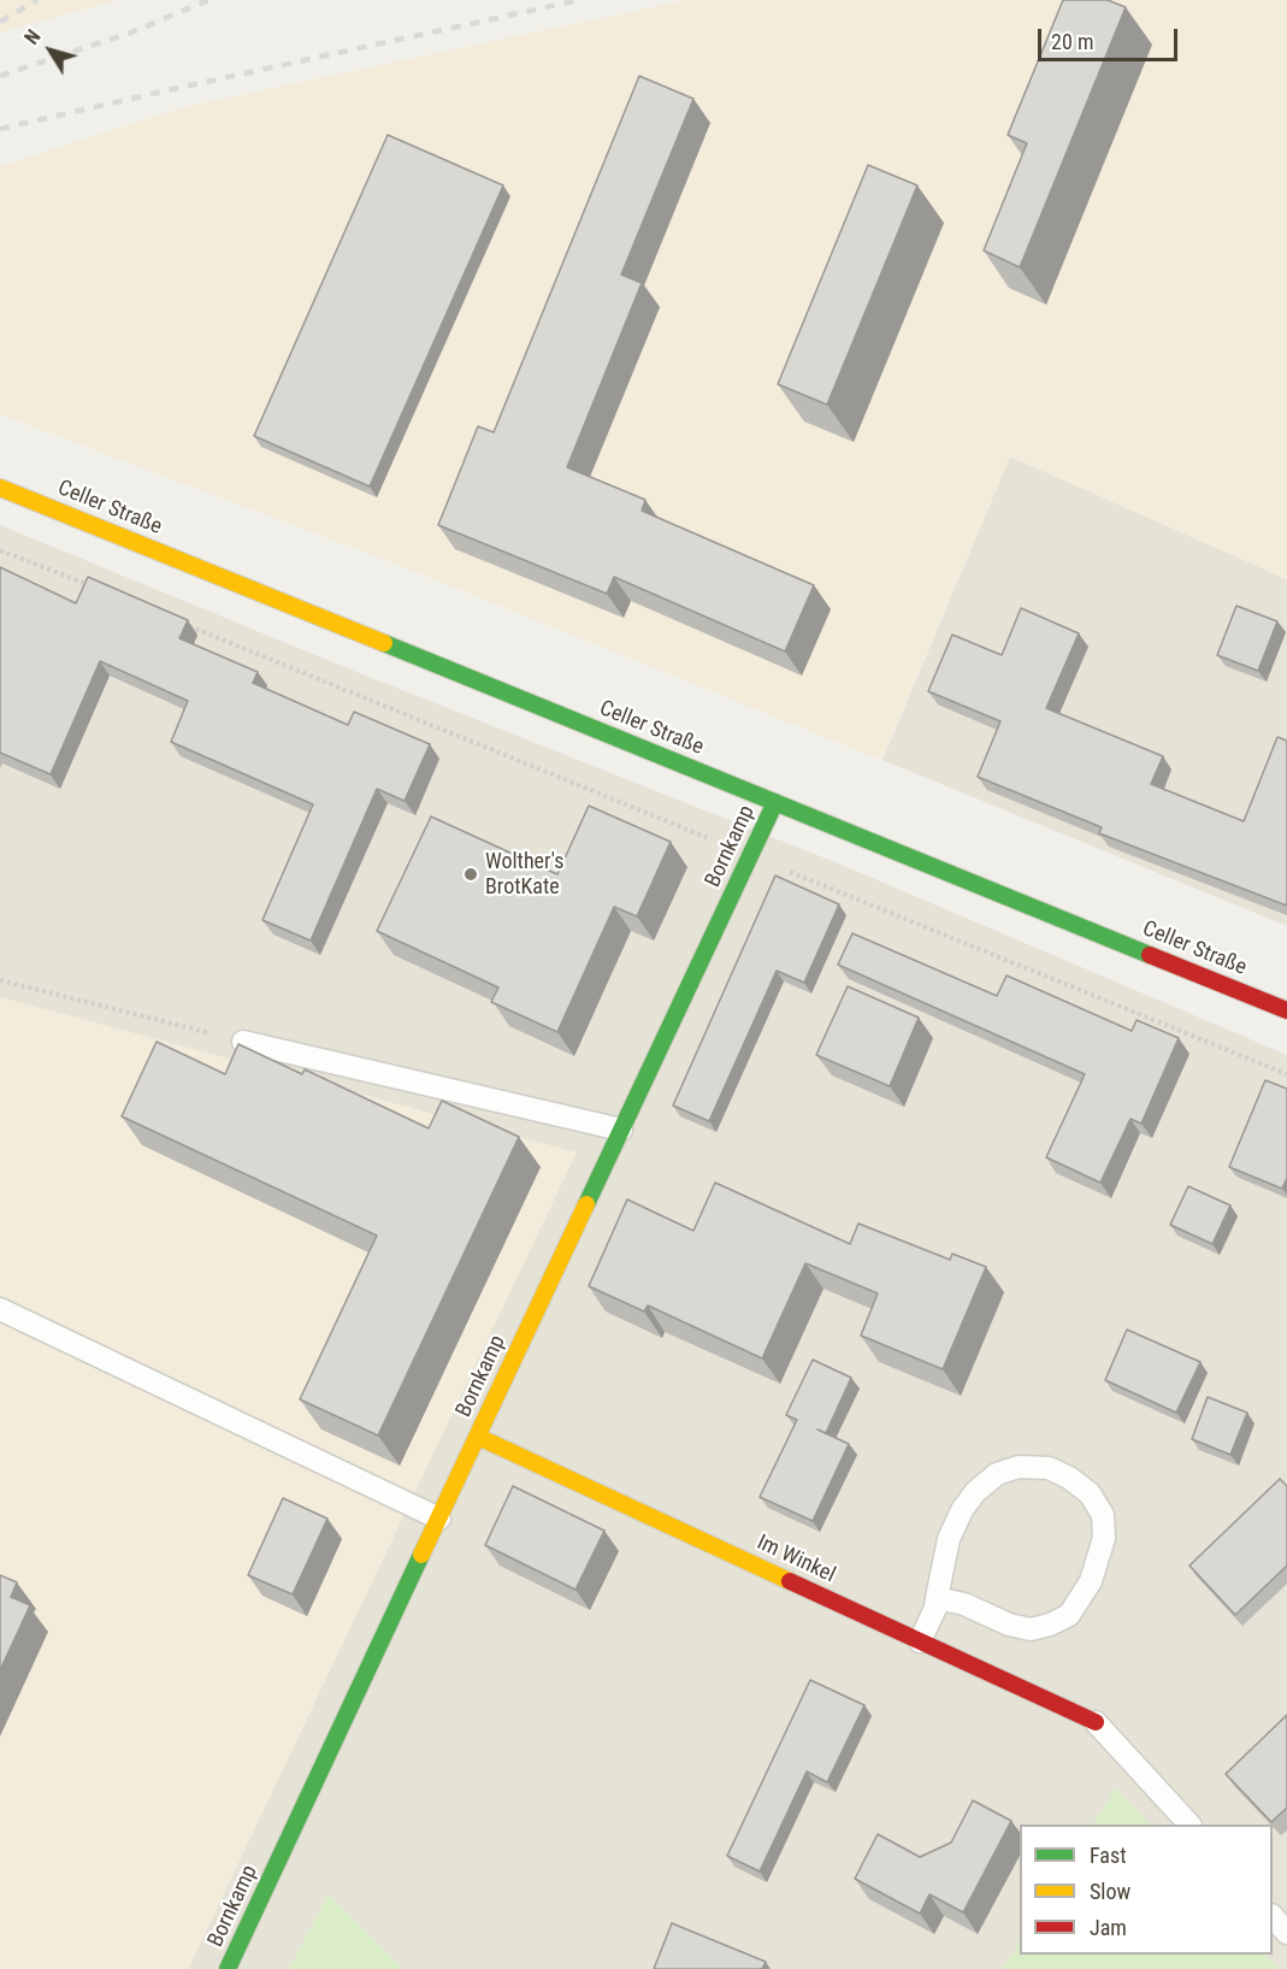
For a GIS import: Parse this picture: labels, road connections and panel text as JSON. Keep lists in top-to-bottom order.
{
  "streets": {
    "street": ["Celler Straße", "Bornkamp", "Im Winkel"]
  },
  "crossings": [
    ["Celler Straße", "Bornkamp"],
    ["Bornkamp", "Im Winkel"]
  ],
  "places": ["Wolther's BrotKate"],
  "legend": ["Fast", "Slow", "Jam"],
  "scale_bar": "20 m",
  "north": "top left"
}
